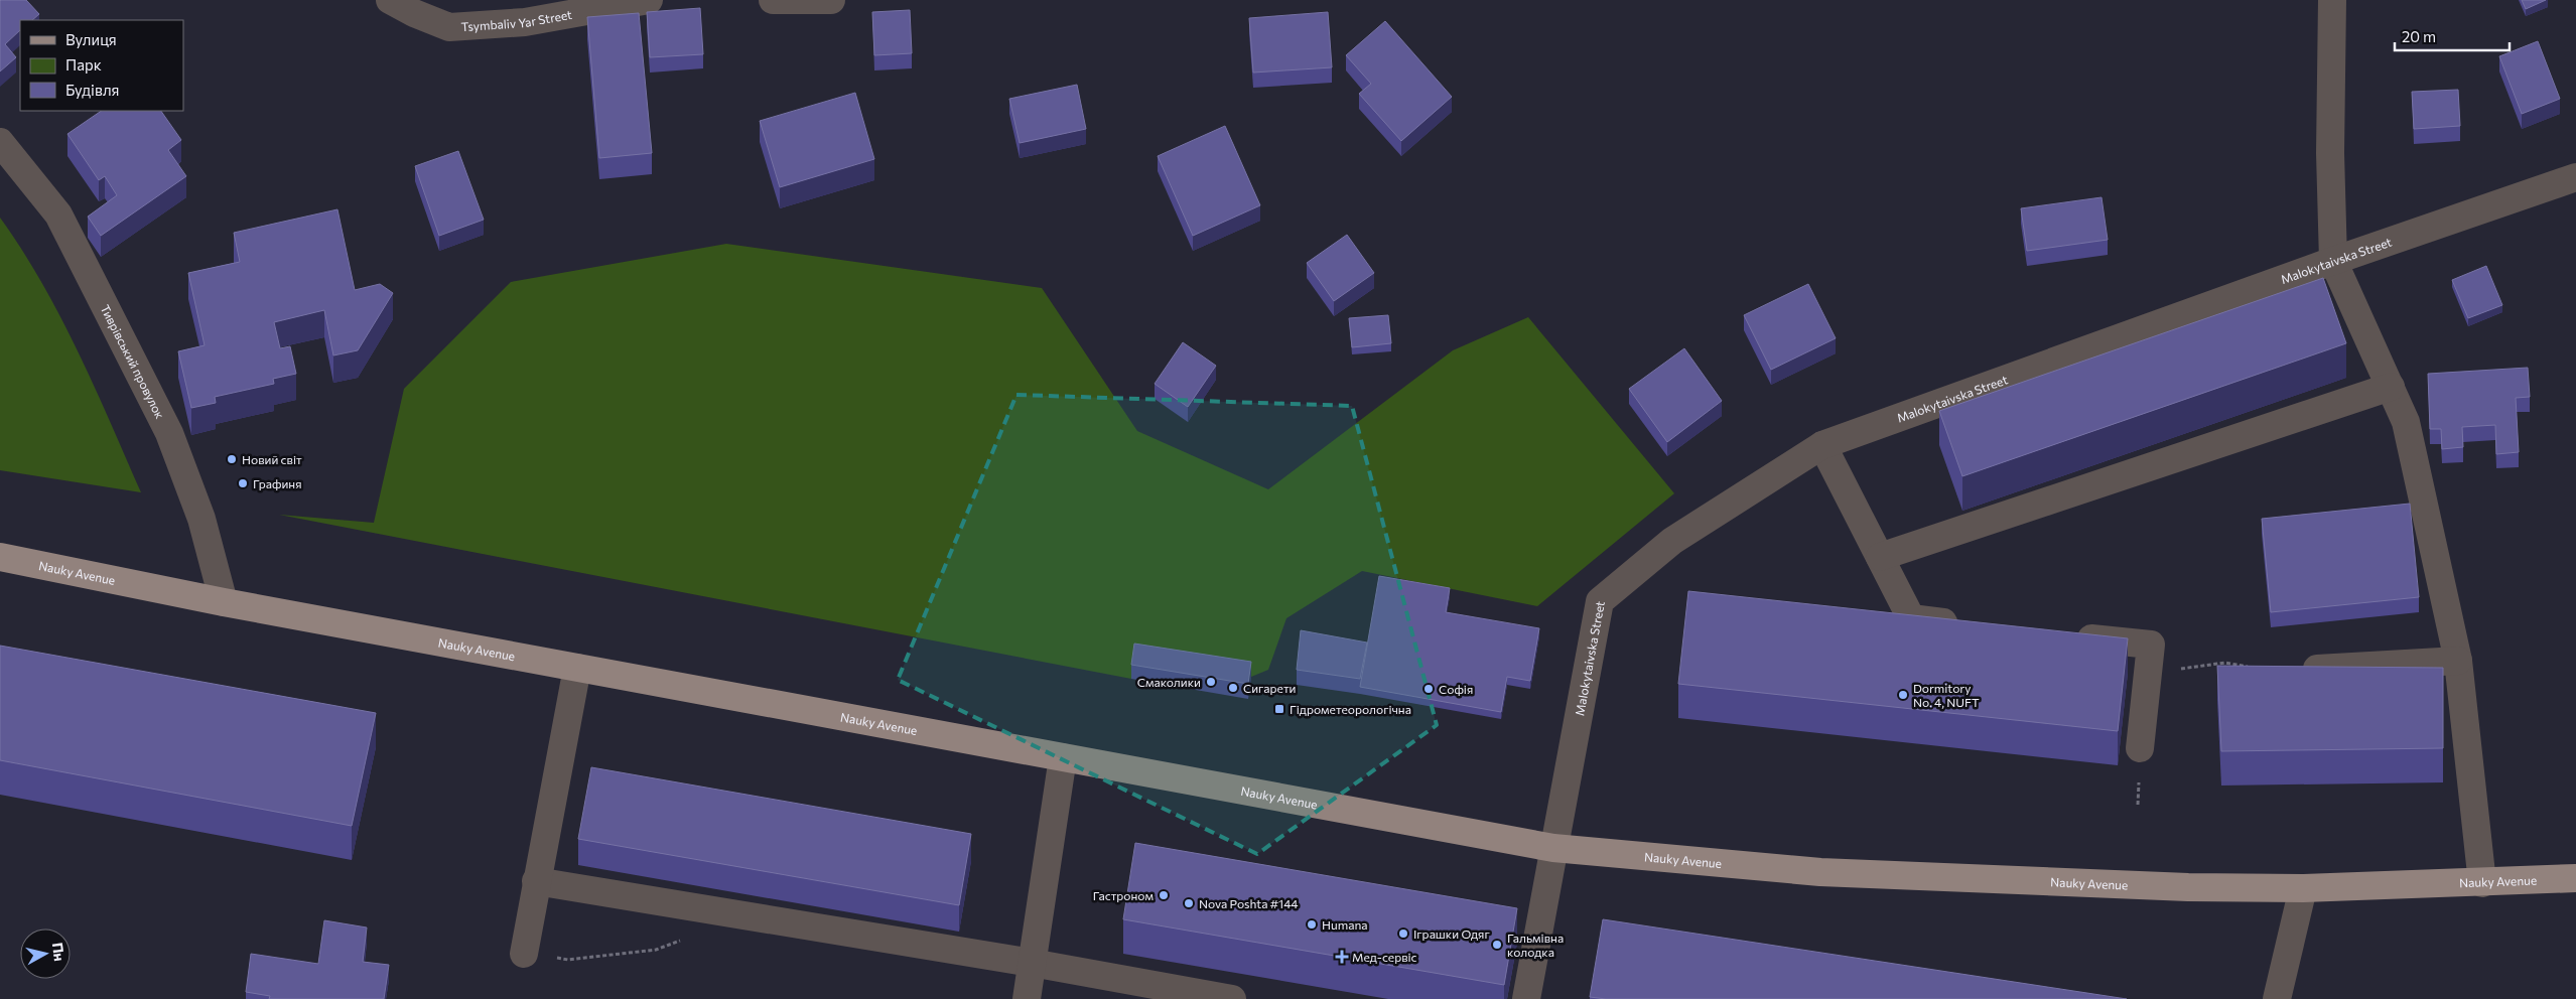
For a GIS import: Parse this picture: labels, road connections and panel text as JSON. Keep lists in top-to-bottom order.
{
  "streets": {
    "main road": ["Nauky Avenue"],
    "street": ["Tsymbaliv Yar Street", "Malokytaivska Street", "Тиврівський провулок"]
  },
  "crossings": [
    ["Malokytaivska Street", "Nauky Avenue"],
    ["Тиврівський провулок", "Nauky Avenue"]
  ],
  "places": {
    "other": [
      "Новий світ",
      "Графиня",
      "Смаколики",
      "Сигарети",
      "Софія",
      "Dormitory No. 4, NUFT",
      "Гастроном",
      "Nova Poshta #144",
      "Humana",
      "Іграшки Одяг",
      "Гальмівна колодка"
    ],
    "transit": ["Гідрометеорологічна"],
    "health": ["Мед-сервіс"]
  },
  "legend": ["Вулиця", "Парк", "Будівля"],
  "scale_bar": "20 m",
  "north": "right"
}
